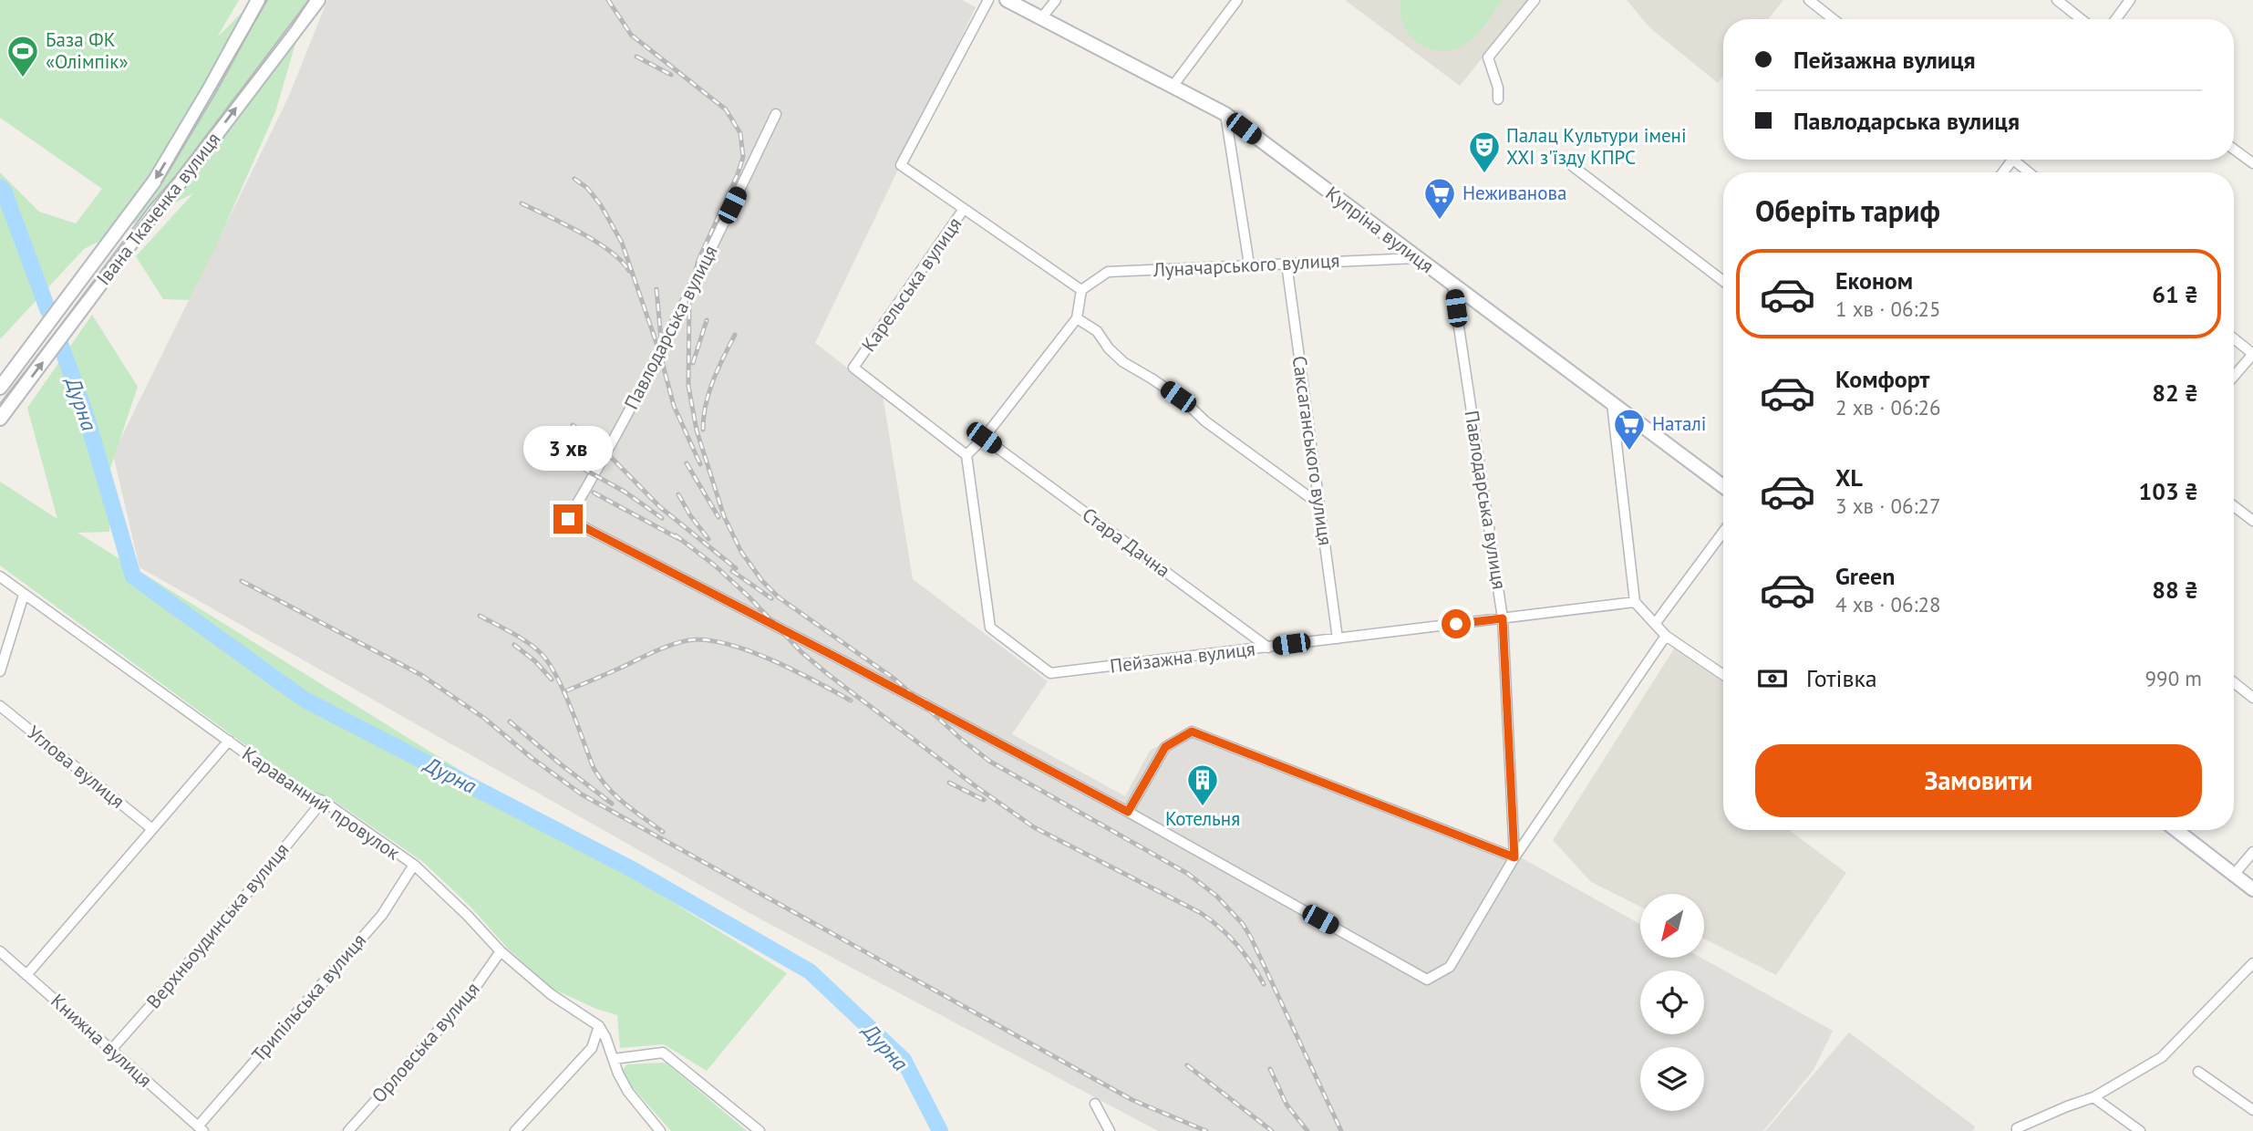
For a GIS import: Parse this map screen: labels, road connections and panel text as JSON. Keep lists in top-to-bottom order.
{
  "streets": {
    "main road": ["Івана Ткаченка вулиця", "Купріна вулиця"],
    "street": [
      "Луначарського вулиця",
      "Карельська вулиця",
      "Павлодарська вулиця",
      "Саксаганського вулиця",
      "Стара Дачна",
      "Пейзажна вулиця",
      "Углова вулиця",
      "Караванний провулок",
      "Верхньоудинська вулиця",
      "Трипільська вулиця",
      "Книжна вулиця",
      "Орловська вулиця"
    ]
  },
  "crossings": [
    ["Купріна вулиця", "Луначарського вулиця"],
    ["Купріна вулиця", "Павлодарська вулиця"],
    ["Луначарського вулиця", "Саксаганського вулиця"],
    ["Карельська вулиця", "Пейзажна вулиця"],
    ["Павлодарська вулиця", "Пейзажна вулиця"],
    ["Саксаганського вулиця", "Пейзажна вулиця"],
    ["Стара Дачна", "Пейзажна вулиця"],
    ["Караванний провулок", "Верхньоудинська вулиця"],
    ["Караванний провулок", "Трипільська вулиця"],
    ["Караванний провулок", "Орловська вулиця"],
    ["Верхньоудинська вулиця", "Книжна вулиця"],
    ["Трипільська вулиця", "Книжна вулиця"]
  ],
  "water": ["Дурна"],
  "places": {
    "sports": ["База ФК «Олімпік»"],
    "theatre": ["Палац Культури імені XXI з'їзду КПРС"],
    "supermarket": ["Неживанова", "Наталі"],
    "building": ["Котельня"]
  },
  "north": "bottom left",
  "page": {
    "banner": ["Пейзажна вулиця", "Павлодарська вулиця"],
    "heading": "Оберіть тариф",
    "list": [
      {
        "name": "Економ",
        "note": "1 хв · 06:25",
        "value": "61 ₴"
      },
      {
        "name": "Комфорт",
        "note": "2 хв · 06:26",
        "value": "82 ₴"
      },
      {
        "name": "XL",
        "note": "3 хв · 06:27",
        "value": "103 ₴"
      },
      {
        "name": "Green",
        "note": "4 хв · 06:28",
        "value": "88 ₴"
      }
    ],
    "bubble": "3 хв",
    "pay": ["Готівка", "990 m"],
    "buttons": "Замовити"
  }
}
